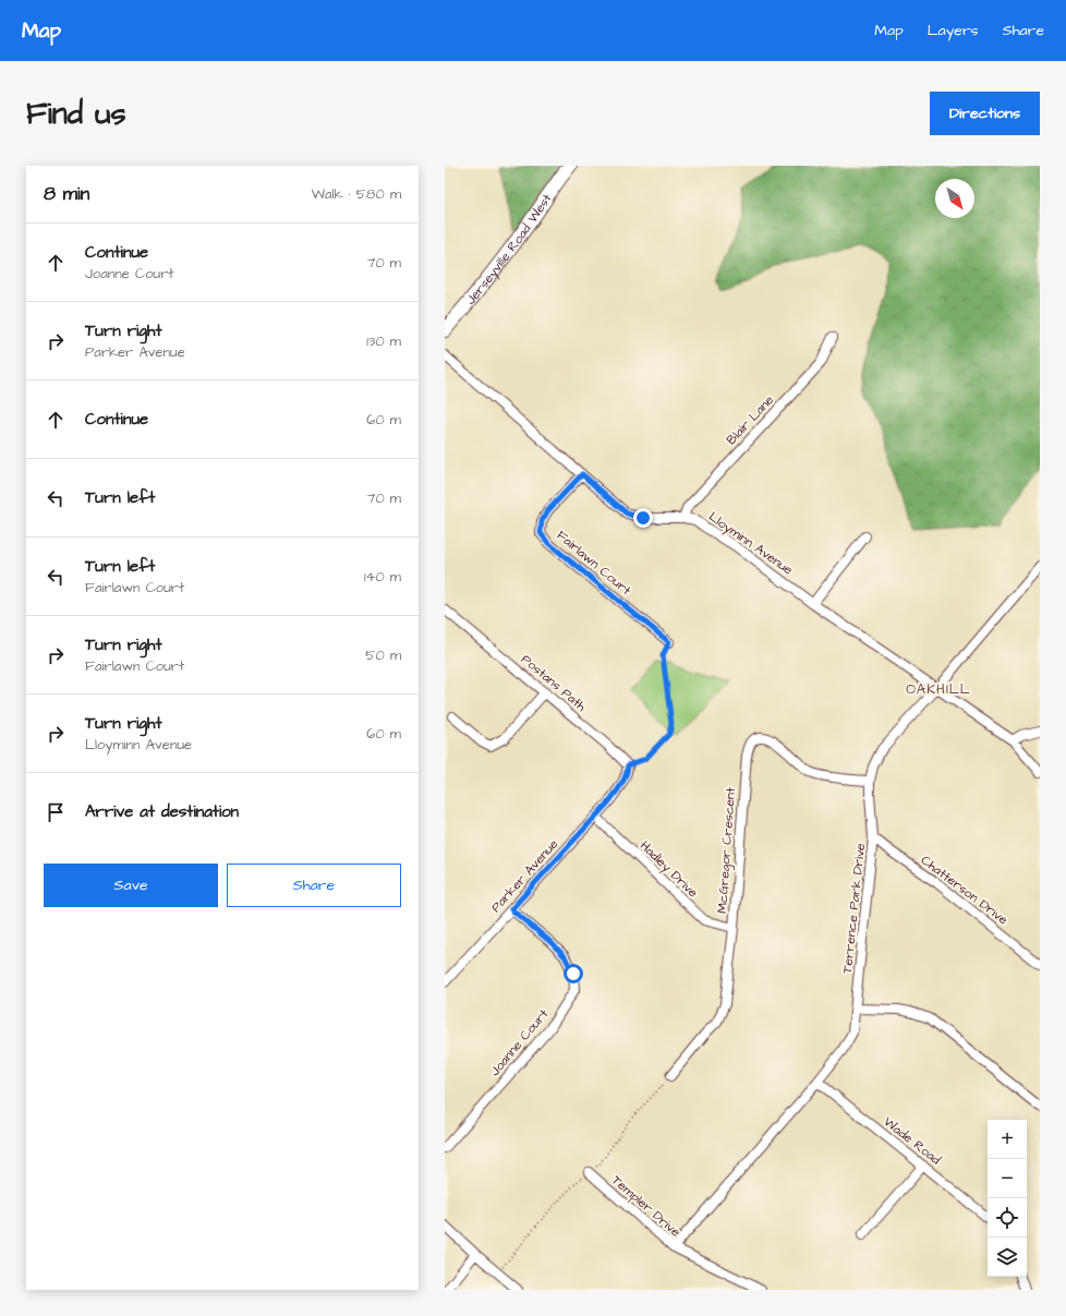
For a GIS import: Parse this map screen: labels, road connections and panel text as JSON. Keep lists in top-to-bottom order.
{
  "streets": {
    "main road": ["Jerseyville Road West"],
    "street": [
      "Blair Lane",
      "Lloyminn Avenue",
      "Fairlawn Court",
      "Postans Path",
      "McGregor Crescent",
      "Hadley Drive",
      "Parker Avenue",
      "Chatterson Drive",
      "Terrence Park Drive",
      "Joanne Court",
      "Wade Road",
      "Templer Drive"
    ]
  },
  "crossings": [
    ["Blair Lane", "Lloyminn Avenue"],
    ["Lloyminn Avenue", "Fairlawn Court"],
    ["Lloyminn Avenue", "Terrence Park Drive"],
    ["Postans Path", "Parker Avenue"],
    ["McGregor Crescent", "Hadley Drive"],
    ["McGregor Crescent", "Terrence Park Drive"],
    ["Hadley Drive", "Parker Avenue"],
    ["Parker Avenue", "Joanne Court"],
    ["Chatterson Drive", "Terrence Park Drive"],
    ["Terrence Park Drive", "Wade Road"],
    ["Terrence Park Drive", "Templer Drive"]
  ],
  "districts": ["OAKHILL"],
  "north": "bottom right",
  "page": {
    "header": "Map",
    "nav": ["Map", "Layers", "Share"],
    "buttons": [
      "Directions",
      ["Save", "Share"]
    ],
    "title": "Find us",
    "heading": ["8 min", "Walk · 580 m"],
    "list": [
      ["Continue", "Joanne Court", "70 m"],
      ["Turn right", "Parker Avenue", "130 m"],
      ["Continue", "60 m"],
      ["Turn left", "70 m"],
      ["Turn left", "Fairlawn Court", "140 m"],
      ["Turn right", "Fairlawn Court", "50 m"],
      ["Turn right", "Lloyminn Avenue", "60 m"],
      "Arrive at destination"
    ],
    "map_buttons": ["+", "−"]
  }
}
